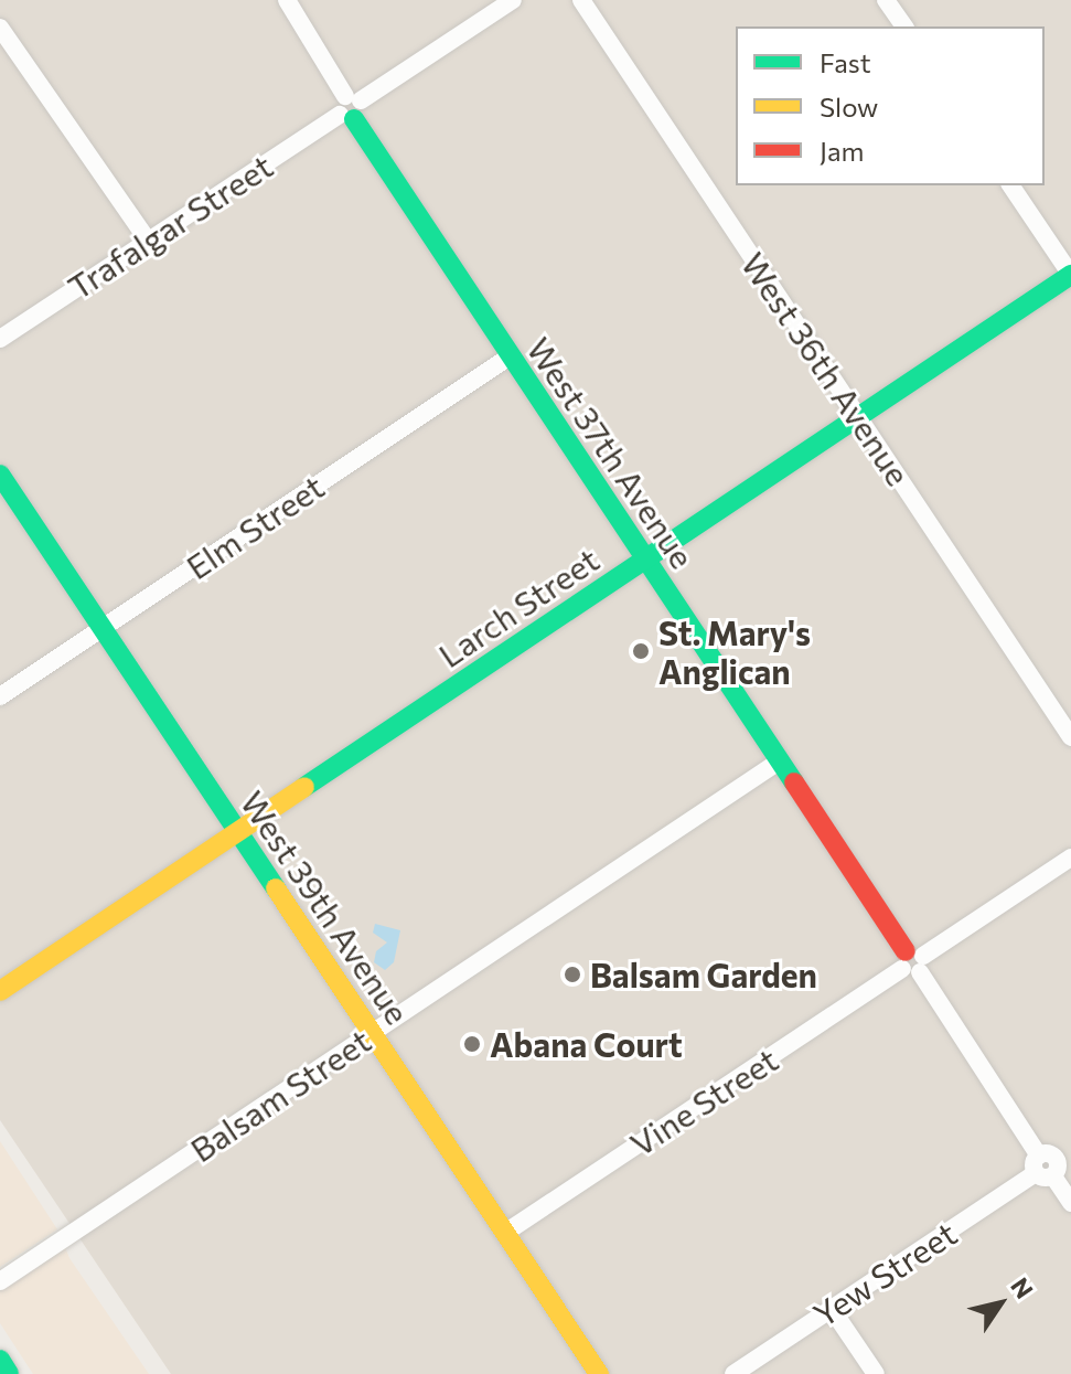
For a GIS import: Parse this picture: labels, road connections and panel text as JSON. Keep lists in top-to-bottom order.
{
  "streets": {
    "street": [
      "Trafalgar Street",
      "West 36th Avenue",
      "West 37th Avenue",
      "Elm Street",
      "Larch Street",
      "West 39th Avenue",
      "Balsam Street",
      "Vine Street",
      "Yew Street"
    ]
  },
  "crossings": [
    ["Trafalgar Street", "West 37th Avenue"],
    ["West 36th Avenue", "Larch Street"],
    ["West 37th Avenue", "Elm Street"],
    ["West 37th Avenue", "Larch Street"],
    ["West 37th Avenue", "Balsam Street"],
    ["West 37th Avenue", "Vine Street"],
    ["West 37th Avenue", "Yew Street"],
    ["Elm Street", "West 39th Avenue"],
    ["Larch Street", "West 39th Avenue"],
    ["West 39th Avenue", "Balsam Street"],
    ["West 39th Avenue", "Vine Street"]
  ],
  "places": ["St. Mary's Anglican", "Balsam Garden", "Abana Court"],
  "legend": ["Fast", "Slow", "Jam"],
  "north": "top right"
}
